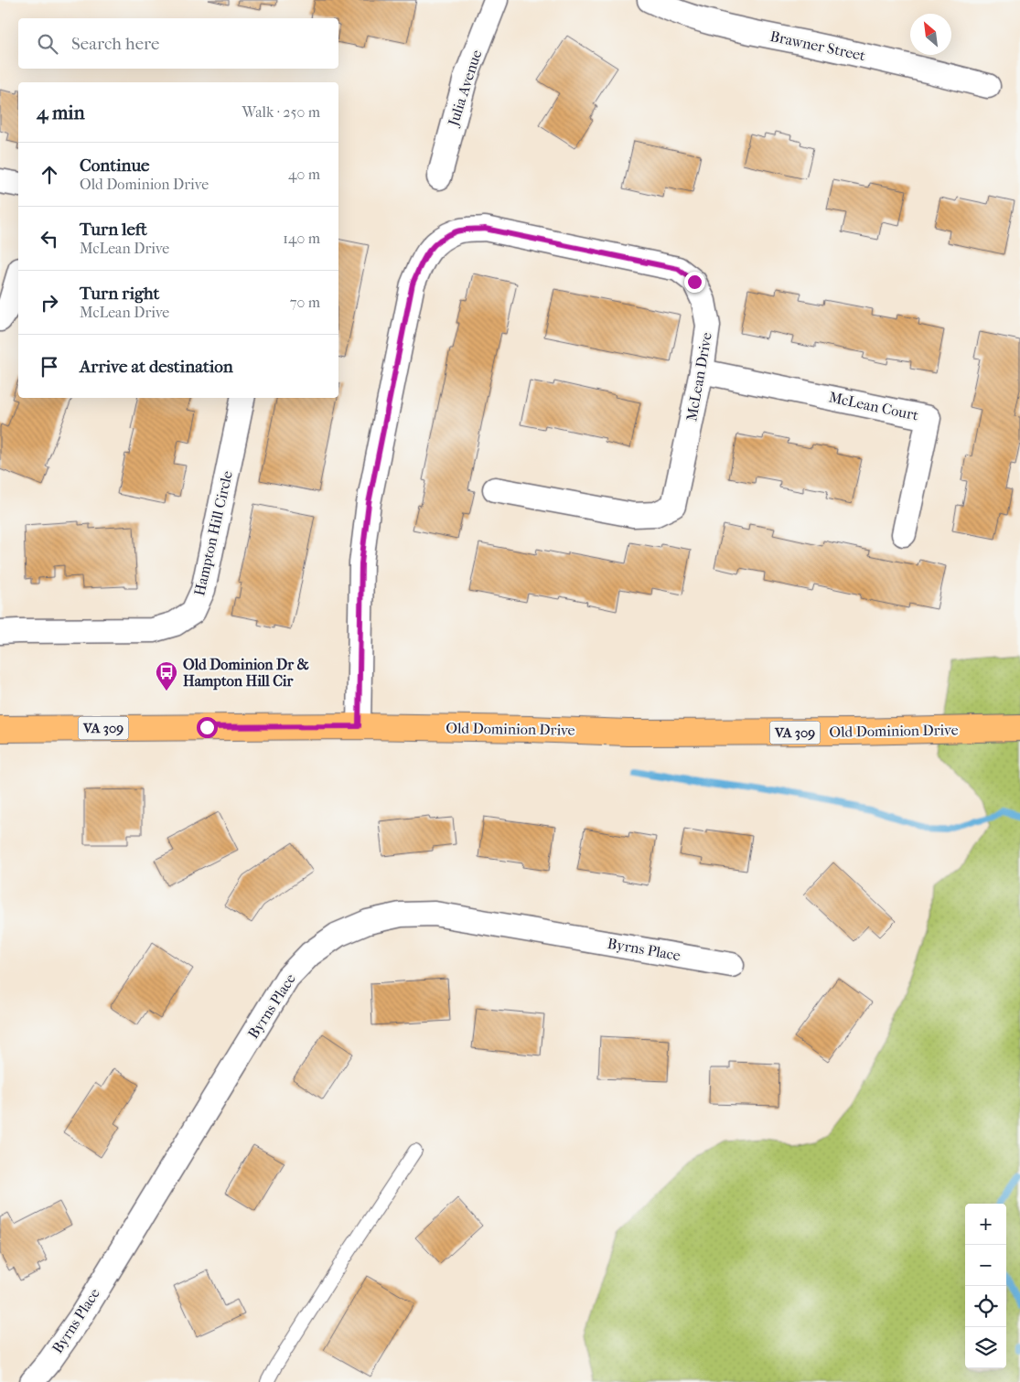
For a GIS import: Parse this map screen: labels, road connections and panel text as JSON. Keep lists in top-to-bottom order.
{
  "streets": {
    "main road": ["VA 309", "Old Dominion Drive"],
    "street": [
      "Brawner Street",
      "Julia Avenue",
      "McLean Drive",
      "McLean Court",
      "Hampton Hill Circle",
      "Byrns Place"
    ]
  },
  "crossings": [
    ["McLean Drive", "McLean Court"],
    ["McLean Drive", "Old Dominion Drive"]
  ],
  "places": {
    "bus stop": ["Old Dominion Dr & Hampton Hill Cir"]
  },
  "north": "top left",
  "page": {
    "search": "Search here",
    "heading": ["4 min", "Walk · 250 m"],
    "list": [
      ["Continue", "Old Dominion Drive", "40 m"],
      ["Turn left", "McLean Drive", "140 m"],
      ["Turn right", "McLean Drive", "70 m"],
      "Arrive at destination"
    ],
    "map_buttons": ["+", "−"]
  }
}
